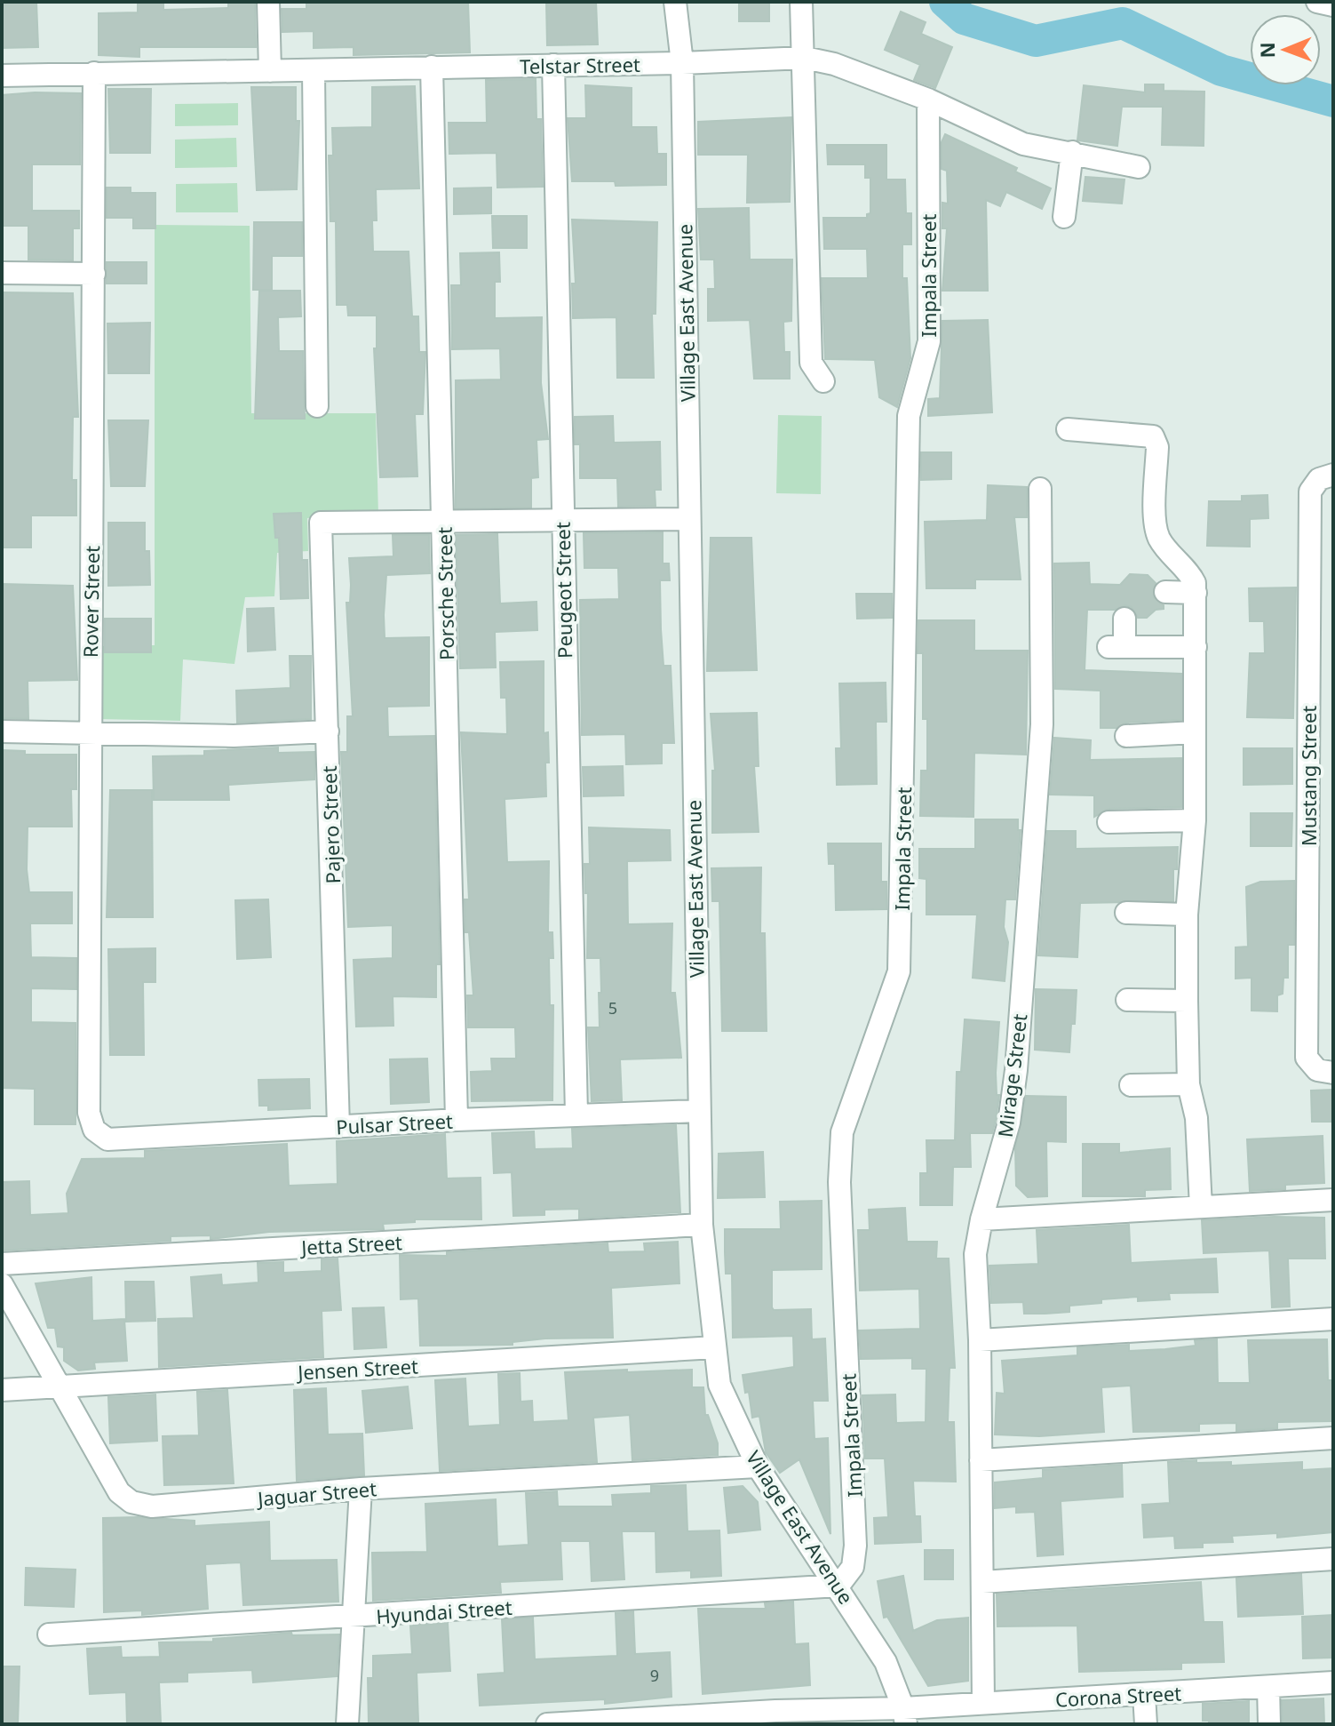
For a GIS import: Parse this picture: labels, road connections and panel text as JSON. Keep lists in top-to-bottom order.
{
  "streets": {
    "street": [
      "Telstar Street",
      "Impala Street",
      "Village East Avenue",
      "Peugeot Street",
      "Porsche Street",
      "Rover Street",
      "Mustang Street",
      "Pajero Street",
      "Mirage Street",
      "Pulsar Street",
      "Jetta Street",
      "Jensen Street",
      "Jaguar Street",
      "Hyundai Street",
      "Corona Street"
    ]
  },
  "crossings": [
    ["Telstar Street", "Impala Street"],
    ["Telstar Street", "Village East Avenue"],
    ["Telstar Street", "Peugeot Street"],
    ["Telstar Street", "Porsche Street"],
    ["Telstar Street", "Rover Street"],
    ["Impala Street", "Village East Avenue"],
    ["Impala Street", "Hyundai Street"],
    ["Village East Avenue", "Pulsar Street"],
    ["Village East Avenue", "Jetta Street"],
    ["Village East Avenue", "Jensen Street"],
    ["Village East Avenue", "Jaguar Street"],
    ["Village East Avenue", "Hyundai Street"],
    ["Village East Avenue", "Corona Street"],
    ["Peugeot Street", "Pulsar Street"],
    ["Porsche Street", "Pajero Street"],
    ["Porsche Street", "Pulsar Street"],
    ["Rover Street", "Pulsar Street"],
    ["Pajero Street", "Pulsar Street"],
    ["Mirage Street", "Corona Street"],
    ["Jensen Street", "Jaguar Street"]
  ],
  "house_numbers": ["5", "9"],
  "north": "left"
}
